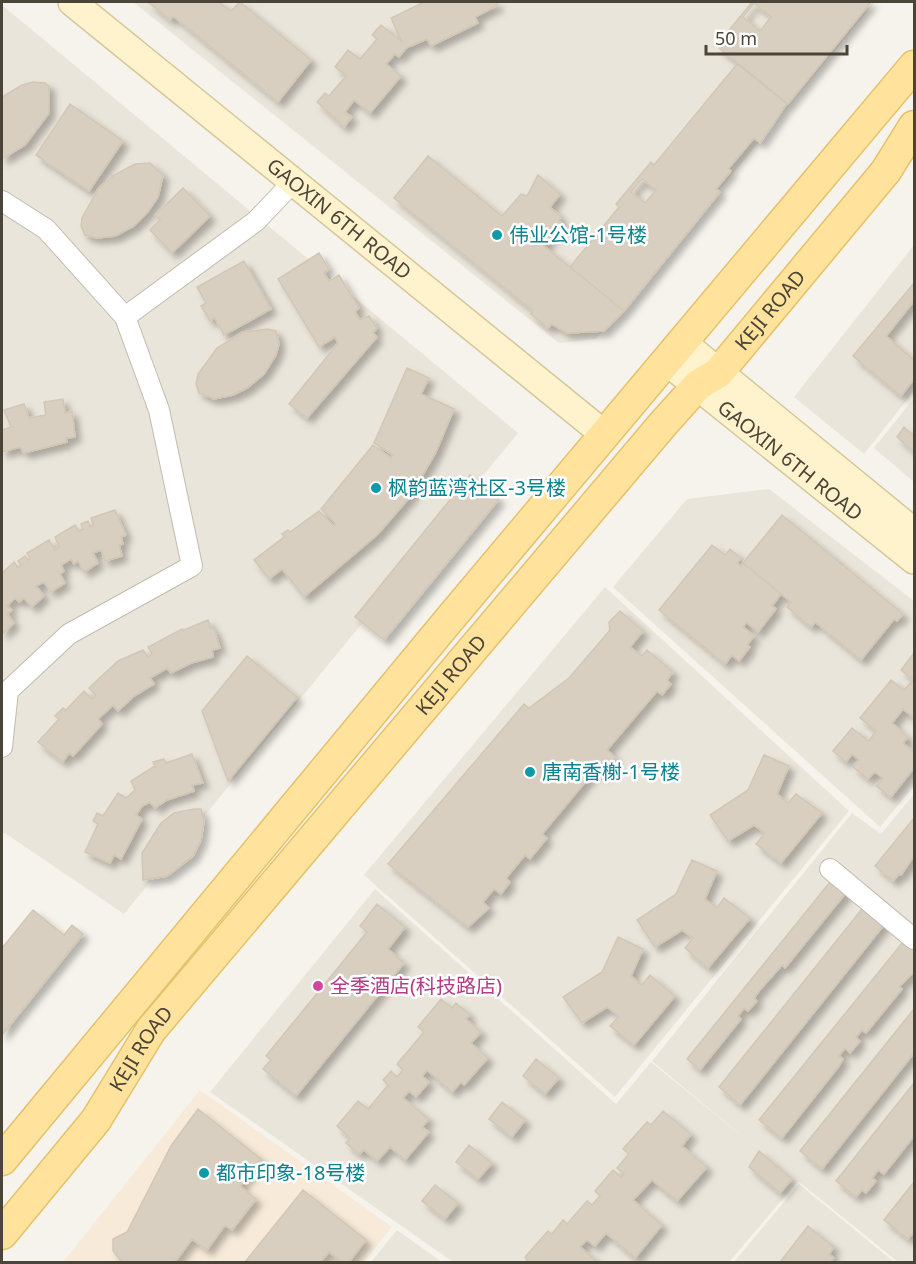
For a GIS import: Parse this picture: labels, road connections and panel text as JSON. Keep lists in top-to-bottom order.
{
  "streets": {
    "main road": ["KEJI ROAD"],
    "street": ["GAOXIN 6TH ROAD"]
  },
  "crossings": [
    ["GAOXIN 6TH ROAD", "KEJI ROAD"]
  ],
  "places": [
    "伟业公馆-1号楼",
    "枫韵蓝湾社区-3号楼",
    "唐南香榭-1号楼",
    "全季酒店(科技路店)",
    "都市印象-18号楼"
  ],
  "scale_bar": "50 m"
}
